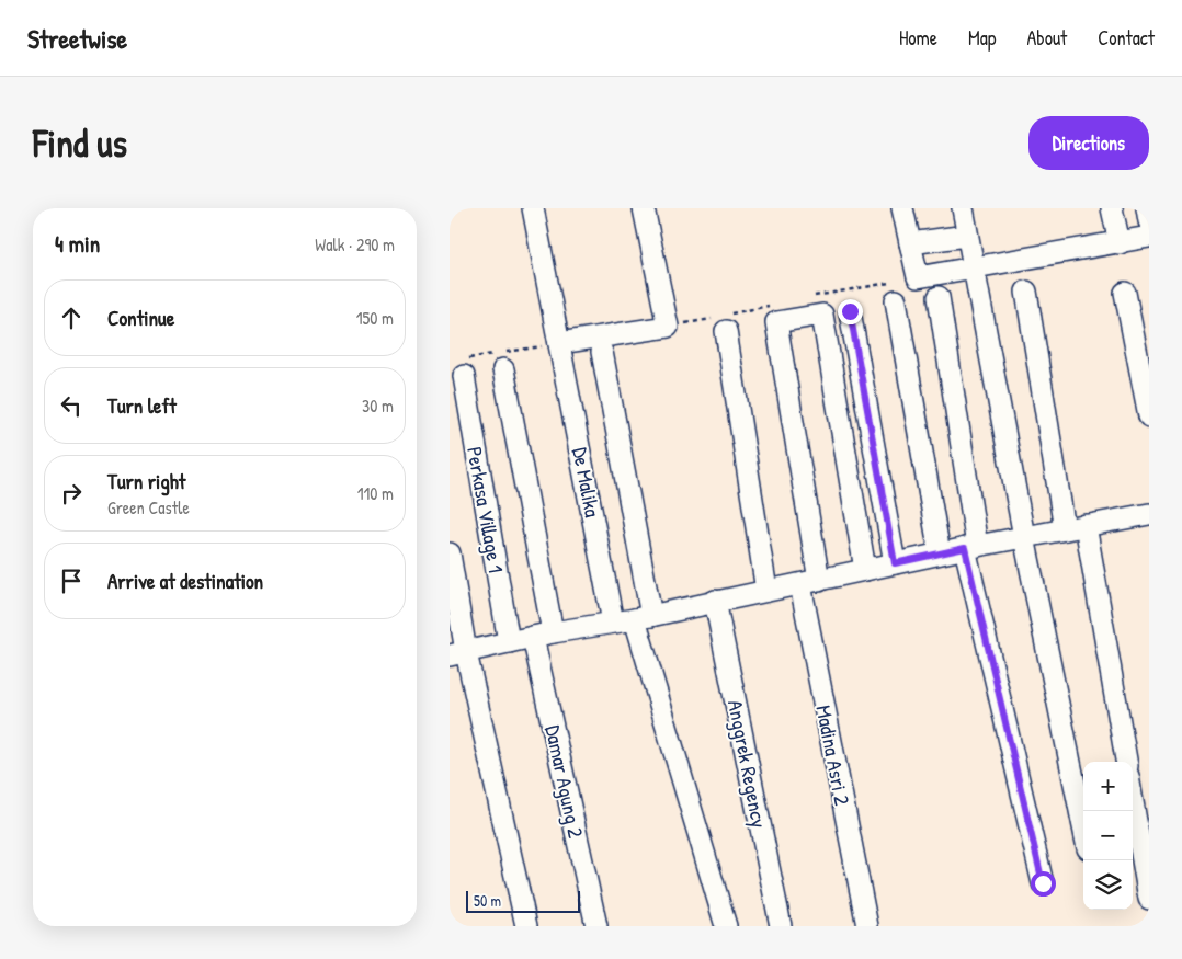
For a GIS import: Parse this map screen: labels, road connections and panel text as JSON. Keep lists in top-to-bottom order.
{
  "streets": {
    "street": [
      "De Malika",
      "Perkasa Village 1",
      "Madina Asri 2",
      "Anggrek Regency",
      "Damar Agung 2"
    ]
  },
  "scale_bar": "50 m",
  "page": {
    "header": "Streetwise",
    "nav": [
      "Home",
      "Map",
      "About",
      "Contact"
    ],
    "buttons": "Directions",
    "title": "Find us",
    "heading": ["4 min", "Walk · 290 m"],
    "list": [
      ["Continue", "150 m"],
      ["Turn left", "30 m"],
      ["Turn right", "Green Castle", "110 m"],
      "Arrive at destination"
    ],
    "map_buttons": ["+", "−"],
    "scale": "50 m"
  }
}
